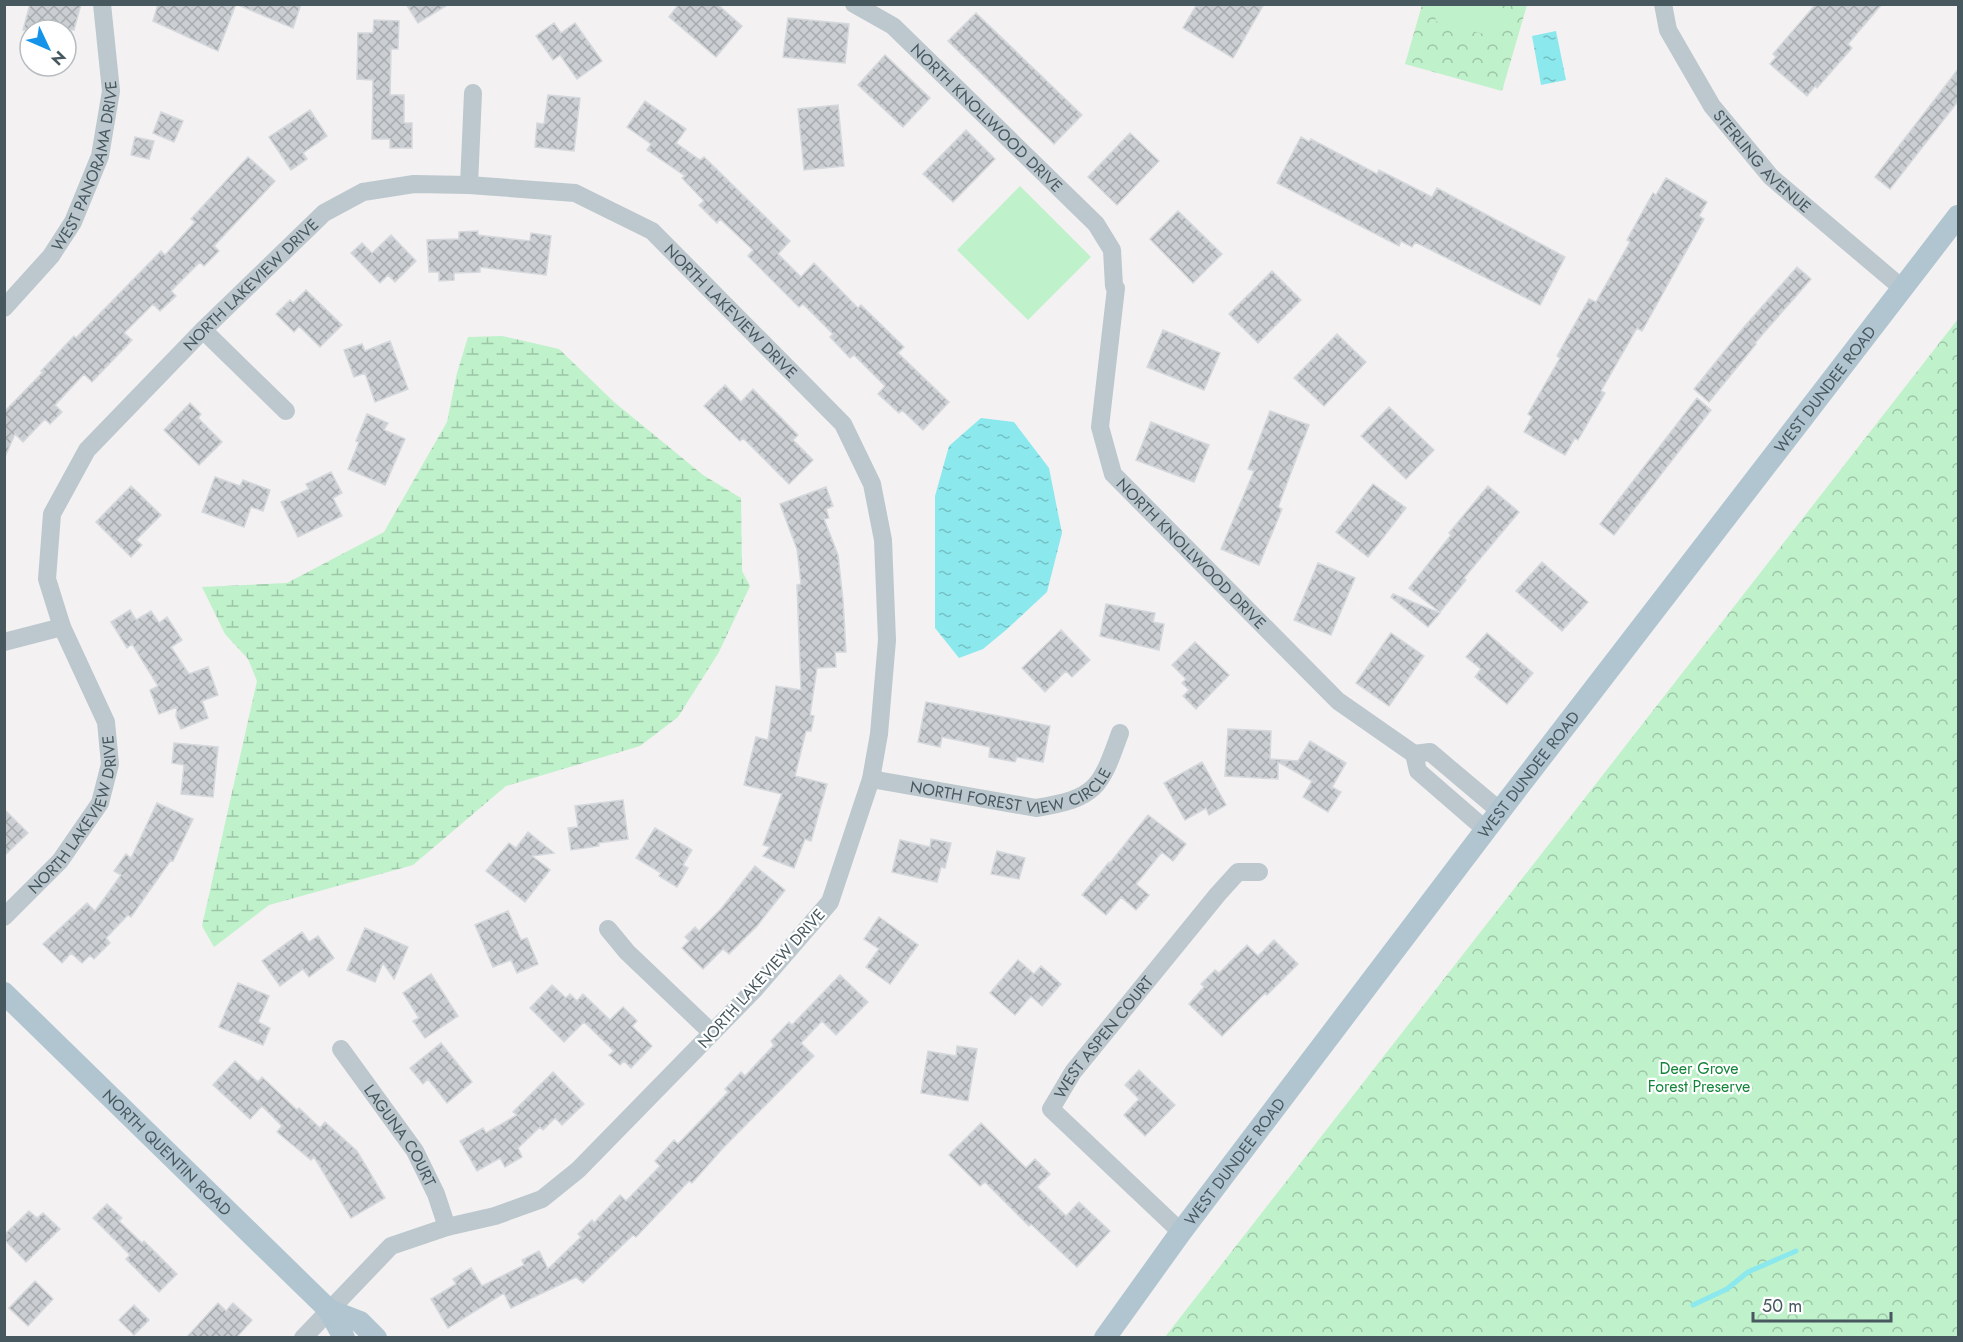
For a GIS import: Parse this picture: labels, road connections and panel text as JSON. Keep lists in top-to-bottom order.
{
  "streets": {
    "main road": ["WEST DUNDEE ROAD", "NORTH QUENTIN ROAD"],
    "street": [
      "NORTH KNOLLWOOD DRIVE",
      "STERLING AVENUE",
      "WEST PANORAMA DRIVE",
      "NORTH LAKEVIEW DRIVE",
      "NORTH FOREST VIEW CIRCLE",
      "WEST ASPEN COURT",
      "LAGUNA COURT"
    ]
  },
  "crossings": [
    ["NORTH KNOLLWOOD DRIVE", "WEST DUNDEE ROAD"],
    ["STERLING AVENUE", "WEST DUNDEE ROAD"],
    ["NORTH LAKEVIEW DRIVE", "NORTH FOREST VIEW CIRCLE"],
    ["NORTH LAKEVIEW DRIVE", "LAGUNA COURT"],
    ["NORTH LAKEVIEW DRIVE", "NORTH QUENTIN ROAD"],
    ["WEST DUNDEE ROAD", "WEST ASPEN COURT"]
  ],
  "parks": ["Deer Grove Forest Preserve"],
  "scale_bar": "50 m",
  "north": "bottom right"
}
